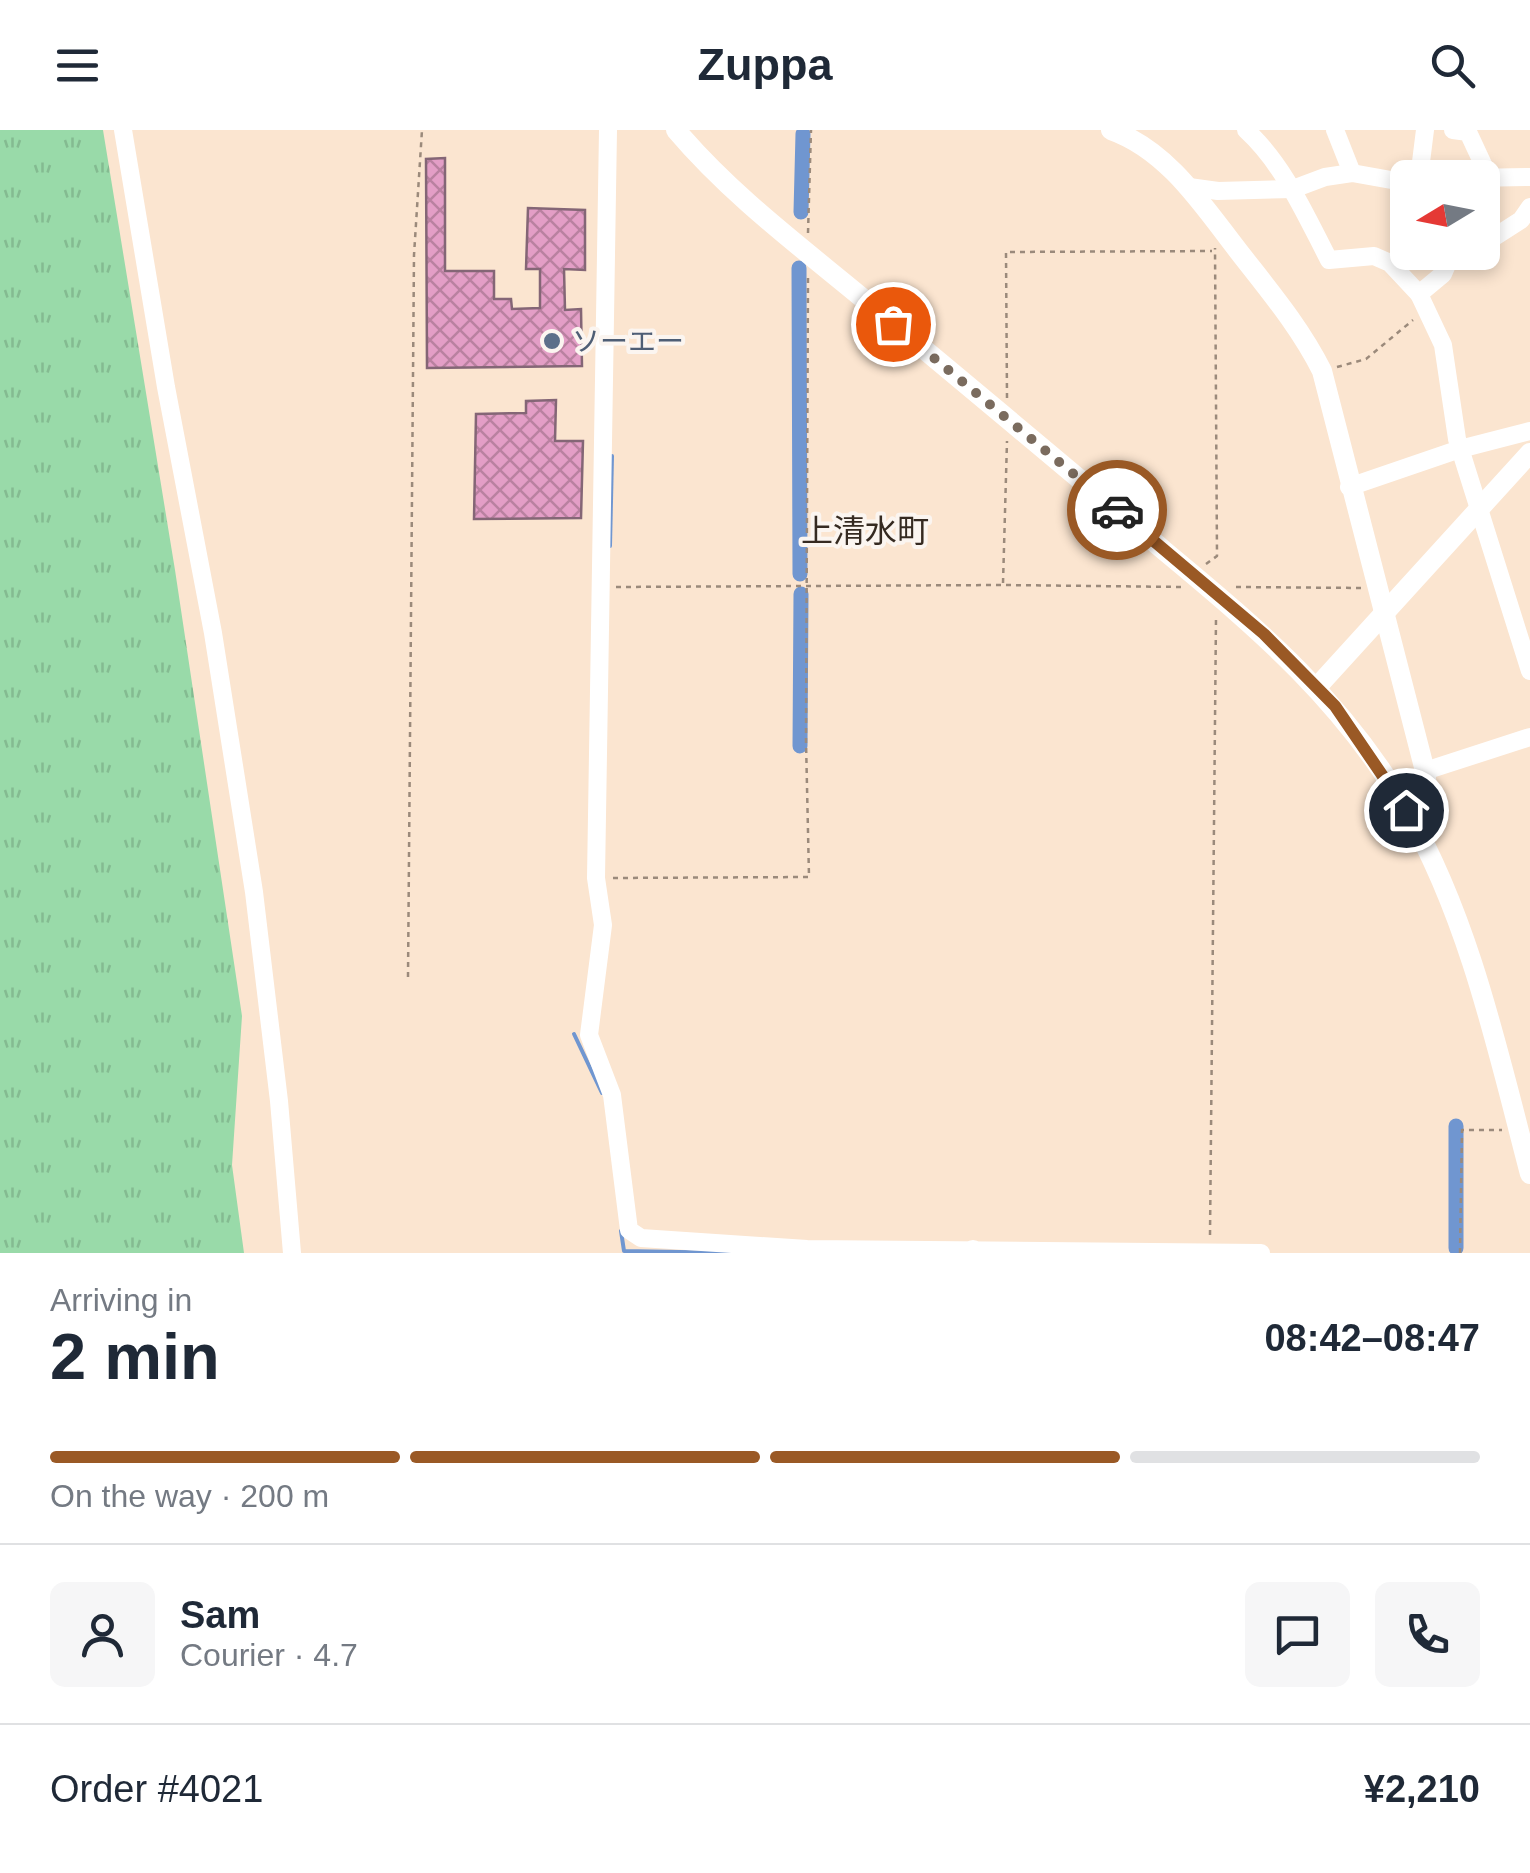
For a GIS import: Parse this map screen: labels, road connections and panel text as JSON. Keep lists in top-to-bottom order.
{
  "districts": ["上清水町"],
  "places": ["ソーエー"],
  "north": "left",
  "page": {
    "header": "Zuppa",
    "heading": ["2 min", "Arriving in", "08:42–08:47"],
    "panel": [
      "Sam",
      "Courier · 4.7",
      "Order #4021",
      "¥2,210"
    ],
    "bar": "On the way · 200 m"
  }
}
